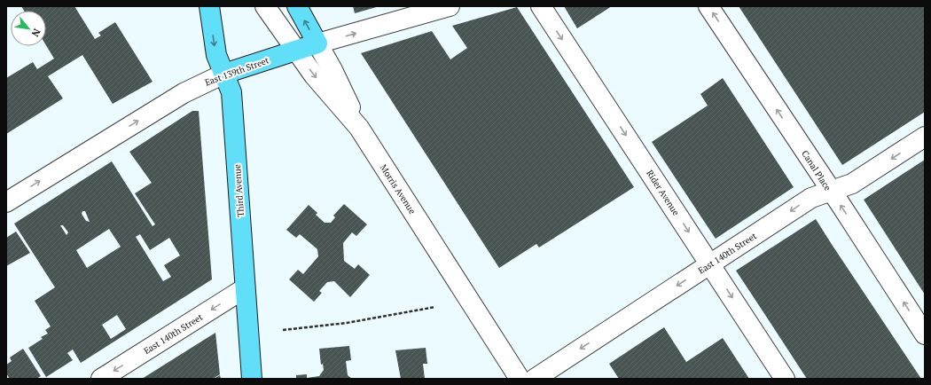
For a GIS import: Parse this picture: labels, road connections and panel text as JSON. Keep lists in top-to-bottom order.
{
  "streets": {
    "main road": ["East 139th Street", "Third Avenue"],
    "street": [
      "Canal Place",
      "Morris Avenue",
      "Rider Avenue",
      "East 140th Street"
    ]
  },
  "crossings": [
    ["East 139th Street", "Morris Avenue"],
    ["East 139th Street", "Third Avenue"],
    ["Canal Place", "East 140th Street"],
    ["Third Avenue", "East 140th Street"],
    ["Rider Avenue", "East 140th Street"]
  ],
  "one_way": [
    "East 139th Street",
    "Canal Place",
    "Rider Avenue",
    "East 140th Street"
  ],
  "north": "bottom right"
}
